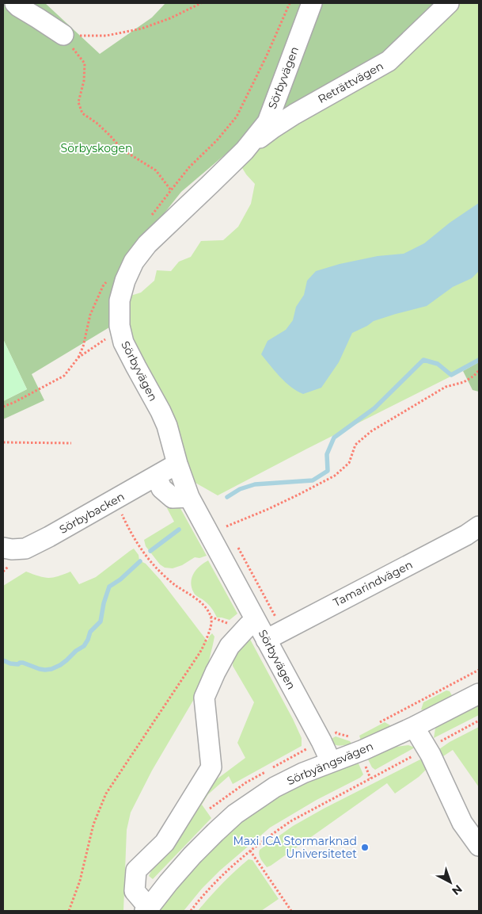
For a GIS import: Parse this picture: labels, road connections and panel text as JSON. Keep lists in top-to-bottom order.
{
  "streets": {
    "street": [
      "Sörbyvägen",
      "Reträttvägen",
      "Sörbybacken",
      "Tamarindvägen",
      "Sörbyängsvägen"
    ]
  },
  "crossings": [
    ["Sörbyvägen", "Reträttvägen"],
    ["Sörbyvägen", "Sörbybacken"],
    ["Sörbyvägen", "Tamarindvägen"],
    ["Sörbyvägen", "Sörbyängsvägen"]
  ],
  "parks": ["Sörbyskogen"],
  "places": ["Maxi ICA Stormarknad Universitetet"],
  "north": "bottom right"
}
